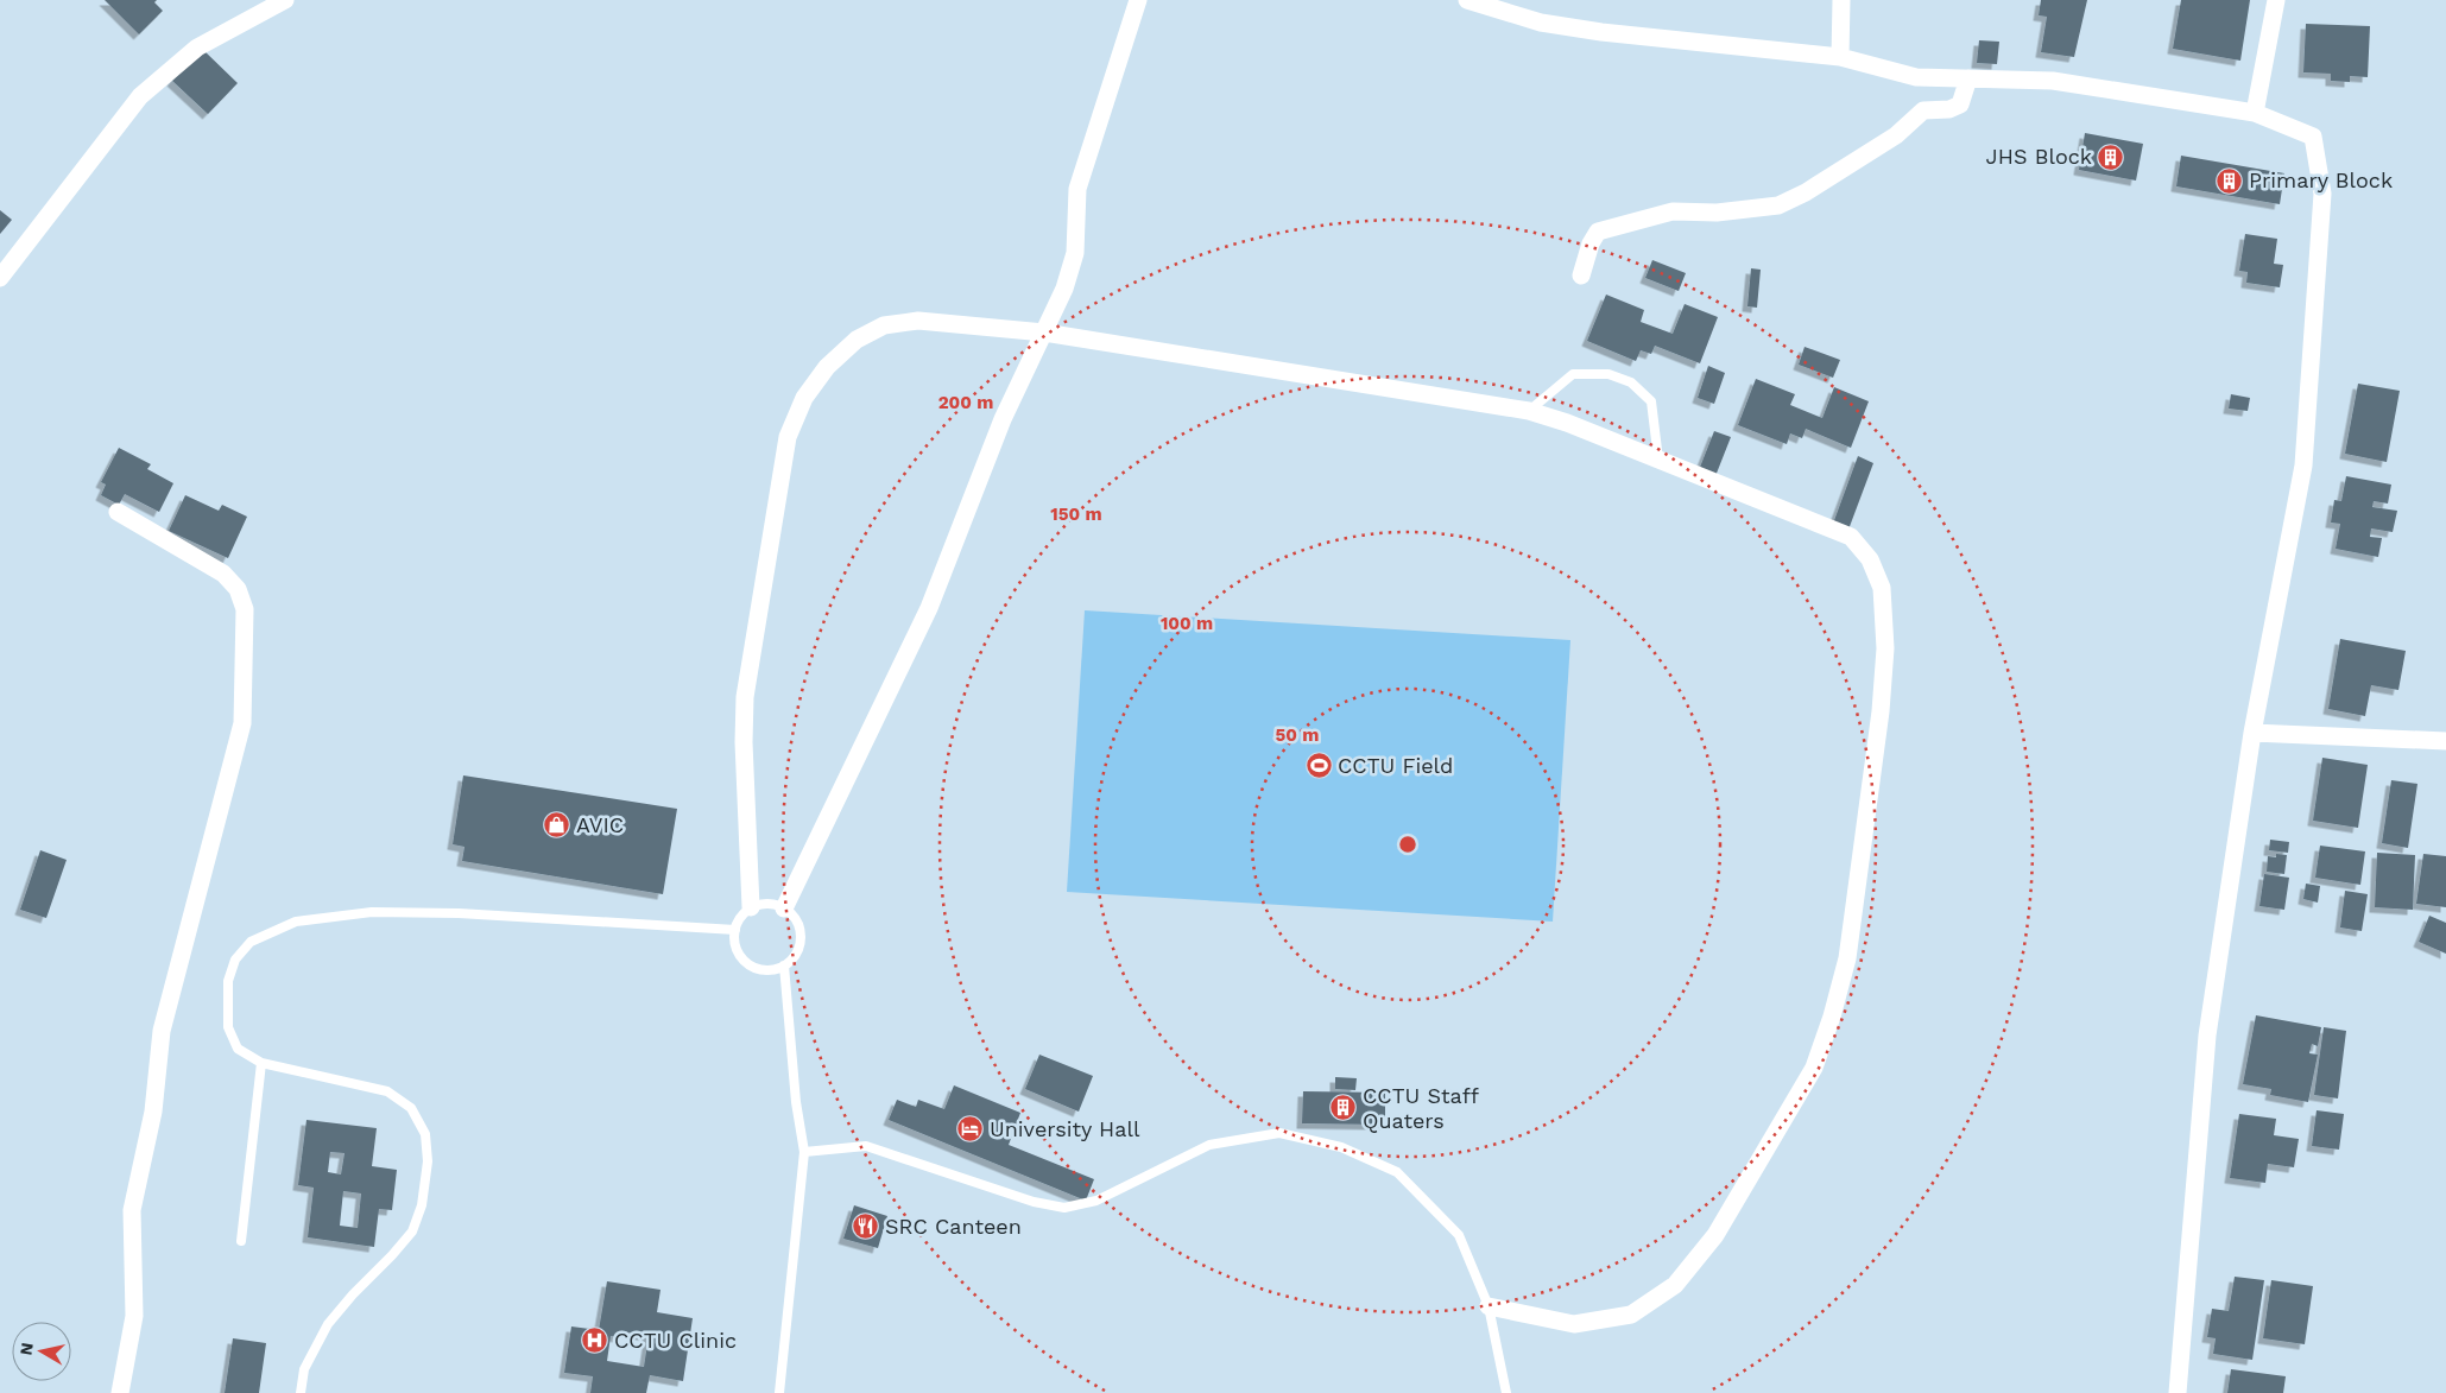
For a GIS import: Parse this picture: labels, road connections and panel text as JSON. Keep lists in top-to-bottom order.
{
  "places": {
    "building": ["JHS Block", "Primary Block", "CCTU Staff Quaters"],
    "sports": ["CCTU Field"],
    "shop": ["AVIC"],
    "hotel": ["University Hall"],
    "restaurant": ["SRC Canteen"],
    "hospital": ["CCTU Clinic"]
  },
  "north": "left",
  "rings": [
    "200 m",
    "150 m",
    "100 m",
    "50 m"
  ]
}
